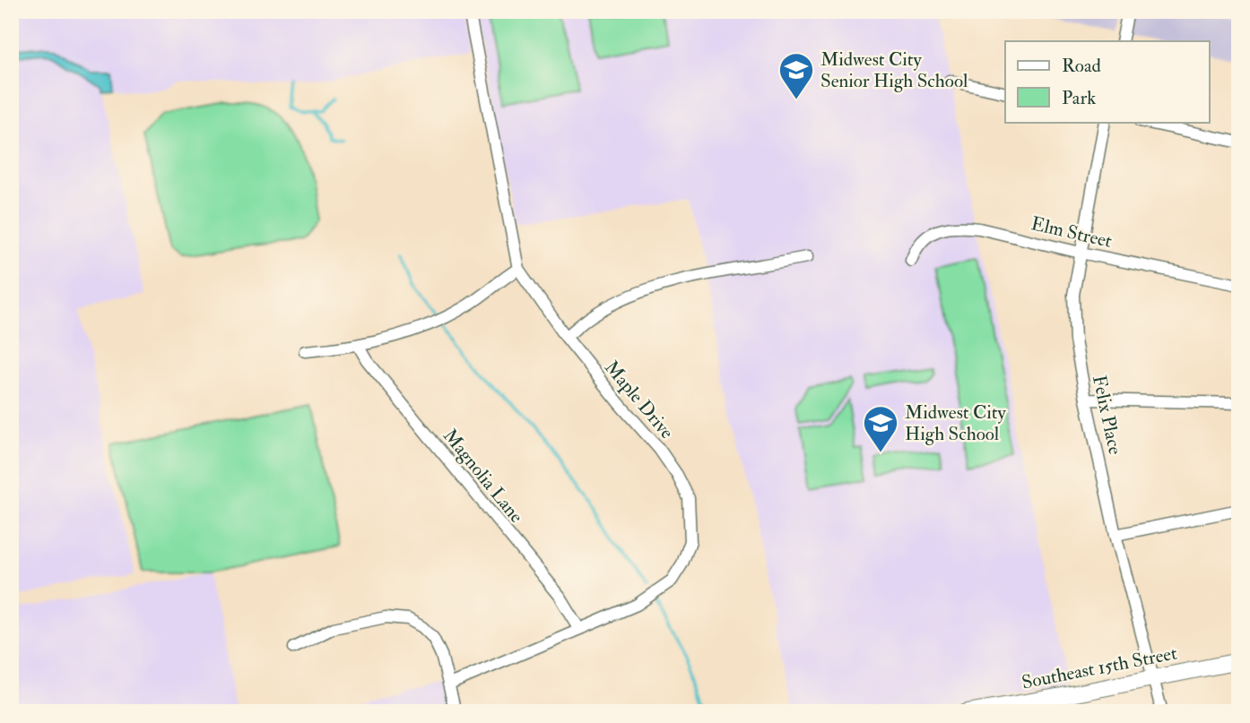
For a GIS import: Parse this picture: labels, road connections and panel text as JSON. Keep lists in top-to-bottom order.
{
  "streets": {
    "main road": ["Southeast 15th Street"],
    "street": [
      "Elm Street",
      "Maple Drive",
      "Felix Place",
      "Magnolia Lane"
    ]
  },
  "crossings": [
    ["Elm Street", "Felix Place"],
    ["Maple Drive", "Magnolia Lane"],
    ["Felix Place", "Southeast 15th Street"]
  ],
  "places": {
    "school or university": ["Midwest City Senior High School", "Midwest City High School"]
  },
  "legend": ["Road", "Park"]
}
